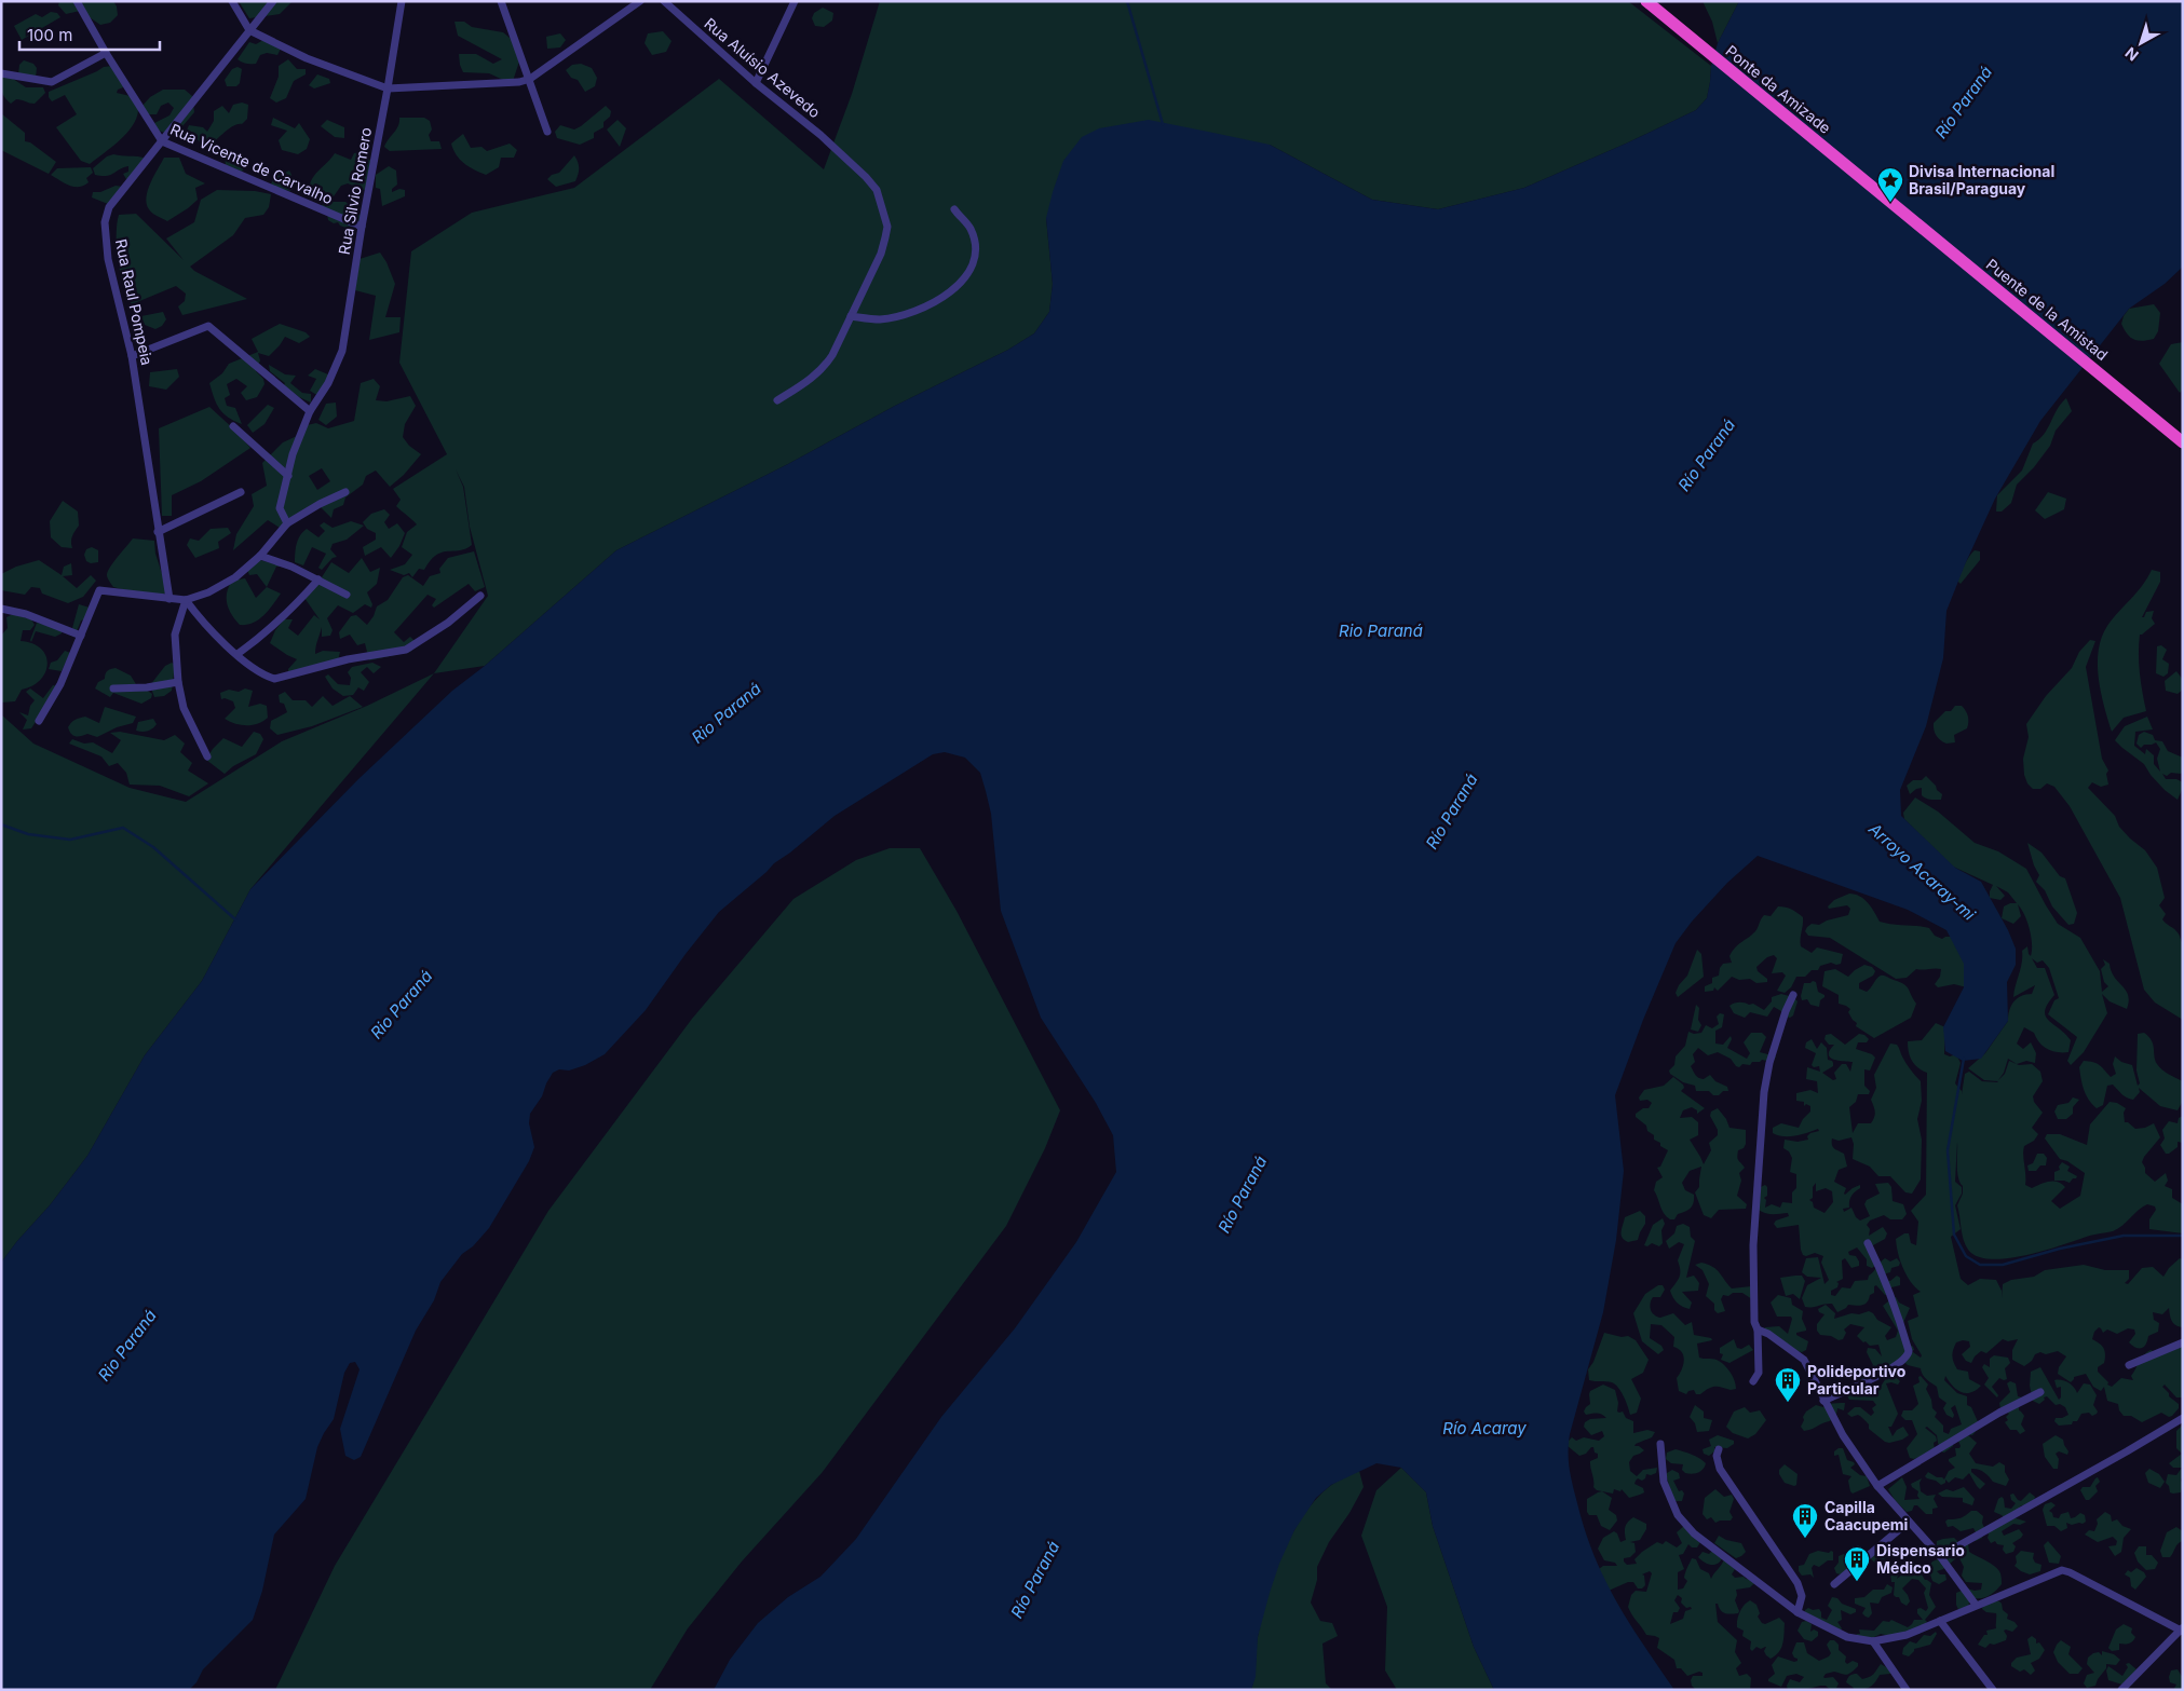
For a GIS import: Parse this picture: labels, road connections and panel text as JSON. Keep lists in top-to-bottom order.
{
  "streets": {
    "highway": ["Ponte da Amizade", "Puente de la Amistad"],
    "street": [
      "Rua Aluísio Azevedo",
      "Rua Vicente de Carvalho",
      "Rua Silvio Romero",
      "Rua Raul Pompeia"
    ]
  },
  "crossings": [
    ["Ponte da Amizade", "Puente de la Amistad"],
    ["Rua Vicente de Carvalho", "Rua Silvio Romero"],
    ["Rua Vicente de Carvalho", "Rua Raul Pompeia"]
  ],
  "water": [
    "Río Paraná",
    "Rio Paraná",
    "Arroyo Acaray-mi",
    "Río Acaray"
  ],
  "places": {
    "place": ["Divisa Internacional Brasil/Paraguay"],
    "building": ["Polideportivo Particular", "Capilla Caacupemi", "Dispensario Médico"]
  },
  "scale_bar": "100 m",
  "north": "bottom left"
}
